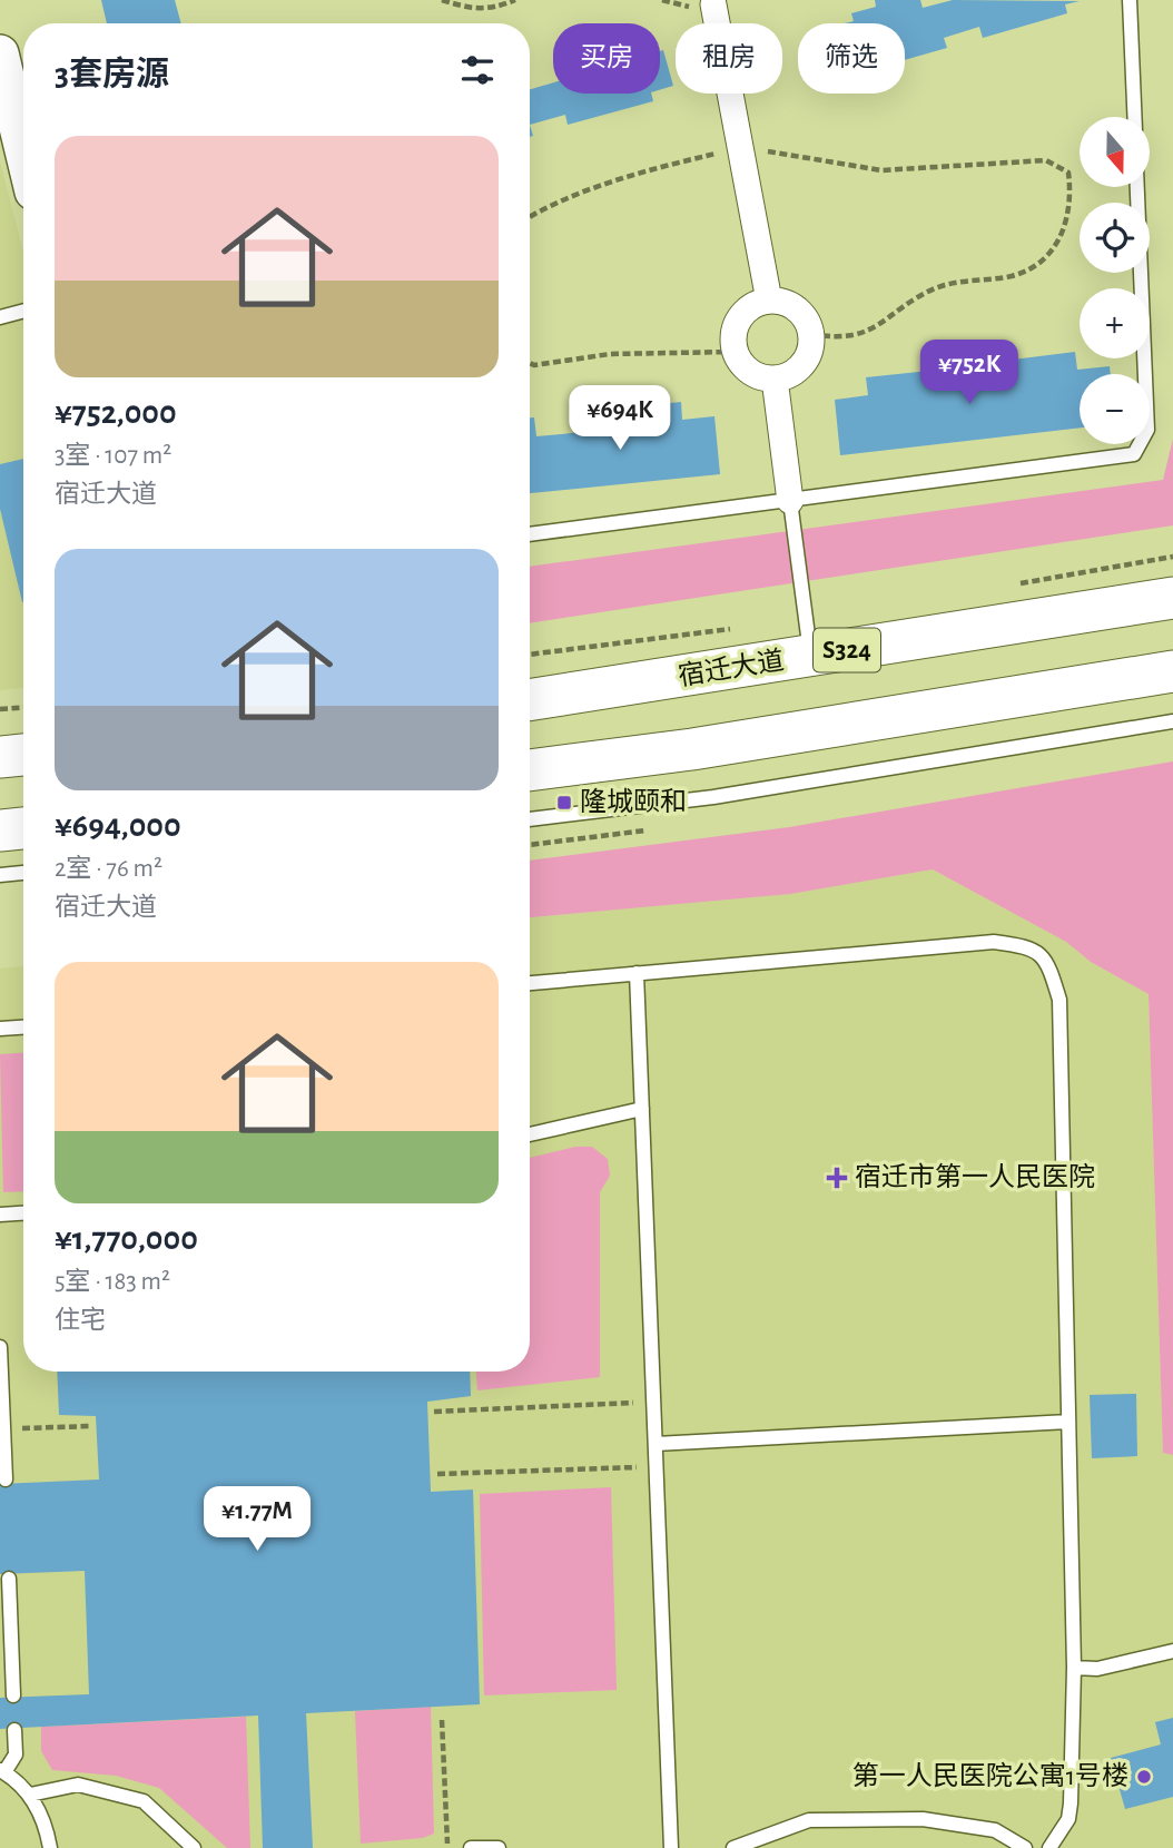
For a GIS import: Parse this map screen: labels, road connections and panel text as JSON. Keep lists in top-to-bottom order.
{
  "streets": {
    "main road": ["S324", "宿迁大道"]
  },
  "places": {
    "transit": ["隆城颐和"],
    "health": ["宿迁市第一人民医院"],
    "other": ["第一人民医院公寓1号楼"]
  },
  "north": "bottom",
  "page": {
    "chip": ["买房", "租房", "筛选"],
    "heading": "3套房源",
    "map_buttons": ["+", "−"],
    "list": [
      {
        "name": "¥752,000",
        "note": "3室 · 107 m² · 宿迁大道"
      },
      {
        "name": "¥694,000",
        "note": "2室 · 76 m² · 宿迁大道"
      },
      {
        "name": "¥1,770,000",
        "note": "5室 · 183 m² · 住宅"
      }
    ],
    "price": ["¥752K", "¥694K", "¥1.77M"]
  }
}
